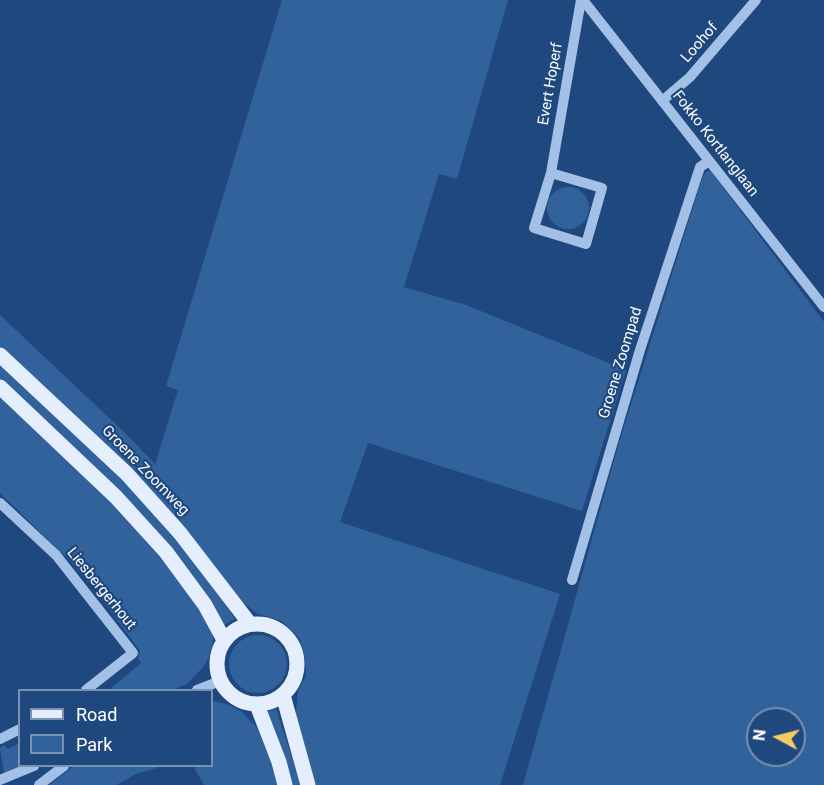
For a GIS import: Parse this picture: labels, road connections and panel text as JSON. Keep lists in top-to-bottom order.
{
  "streets": {
    "main road": ["Groene Zoomweg"],
    "street": [
      "Loohof",
      "Evert Hoperf",
      "Fokko Kortlanglaan",
      "Groene Zoompad",
      "Liesbergerhout"
    ]
  },
  "crossings": [
    ["Loohof", "Fokko Kortlanglaan"],
    ["Evert Hoperf", "Fokko Kortlanglaan"],
    ["Fokko Kortlanglaan", "Groene Zoompad"]
  ],
  "legend": ["Road", "Park"],
  "north": "left"
}
